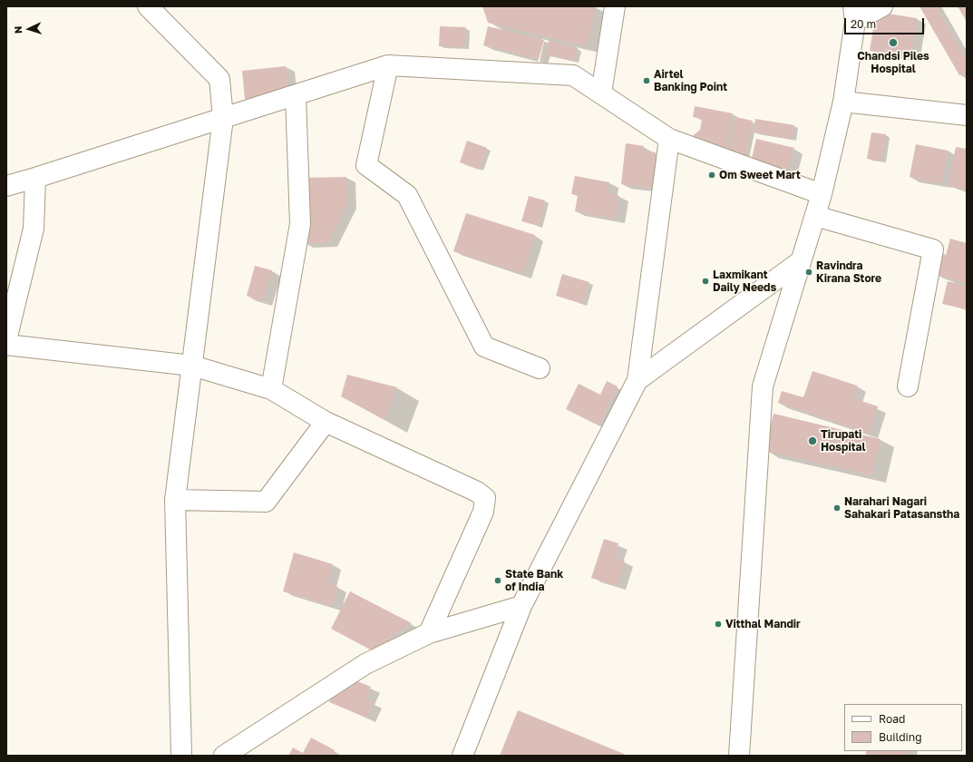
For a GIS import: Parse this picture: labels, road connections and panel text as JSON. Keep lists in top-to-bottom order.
{
  "places": [
    "Chandsi Piles Hospital",
    "Airtel Banking Point",
    "Om Sweet Mart",
    "Ravindra Kirana Store",
    "Laxmikant Daily Needs",
    "Tirupati Hospital",
    "Narahari Nagari Sahakari Patasanstha",
    "State Bank of India",
    "Vitthal Mandir"
  ],
  "legend": ["Road", "Building"],
  "scale_bar": "20 m",
  "north": "left"
}
